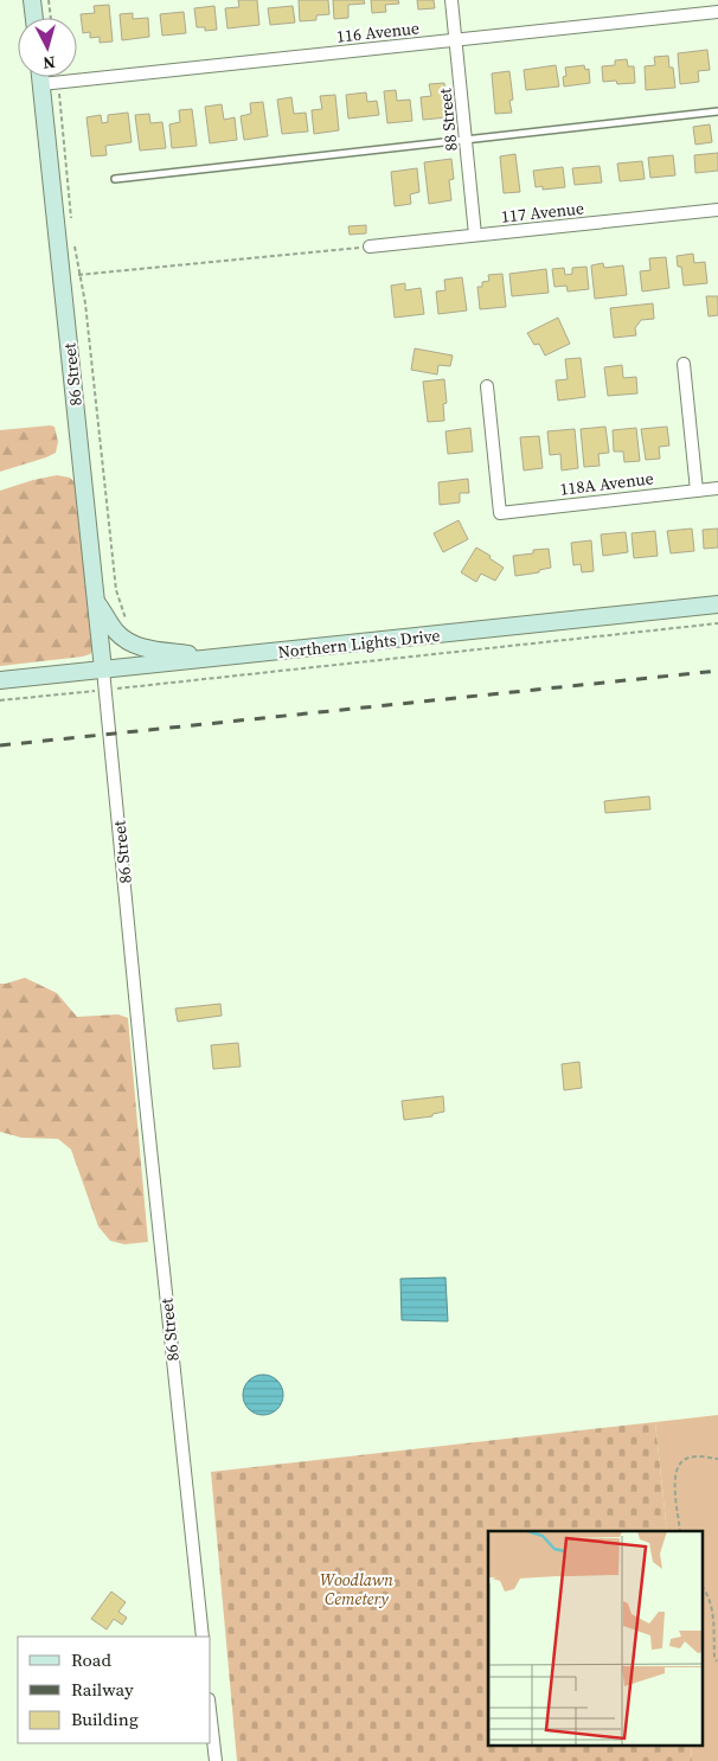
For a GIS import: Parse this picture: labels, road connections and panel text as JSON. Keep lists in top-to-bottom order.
{
  "streets": {
    "main road": ["86 Street", "Northern Lights Drive"],
    "street": [
      "116 Avenue",
      "88 Street",
      "117 Avenue",
      "118A Avenue"
    ]
  },
  "crossings": [
    ["116 Avenue", "88 Street"],
    ["116 Avenue", "86 Street"],
    ["88 Street", "117 Avenue"],
    ["86 Street", "Northern Lights Drive"]
  ],
  "parks": ["Woodlawn Cemetery"],
  "legend": ["Road", "Railway", "Building"],
  "north": "bottom"
}
